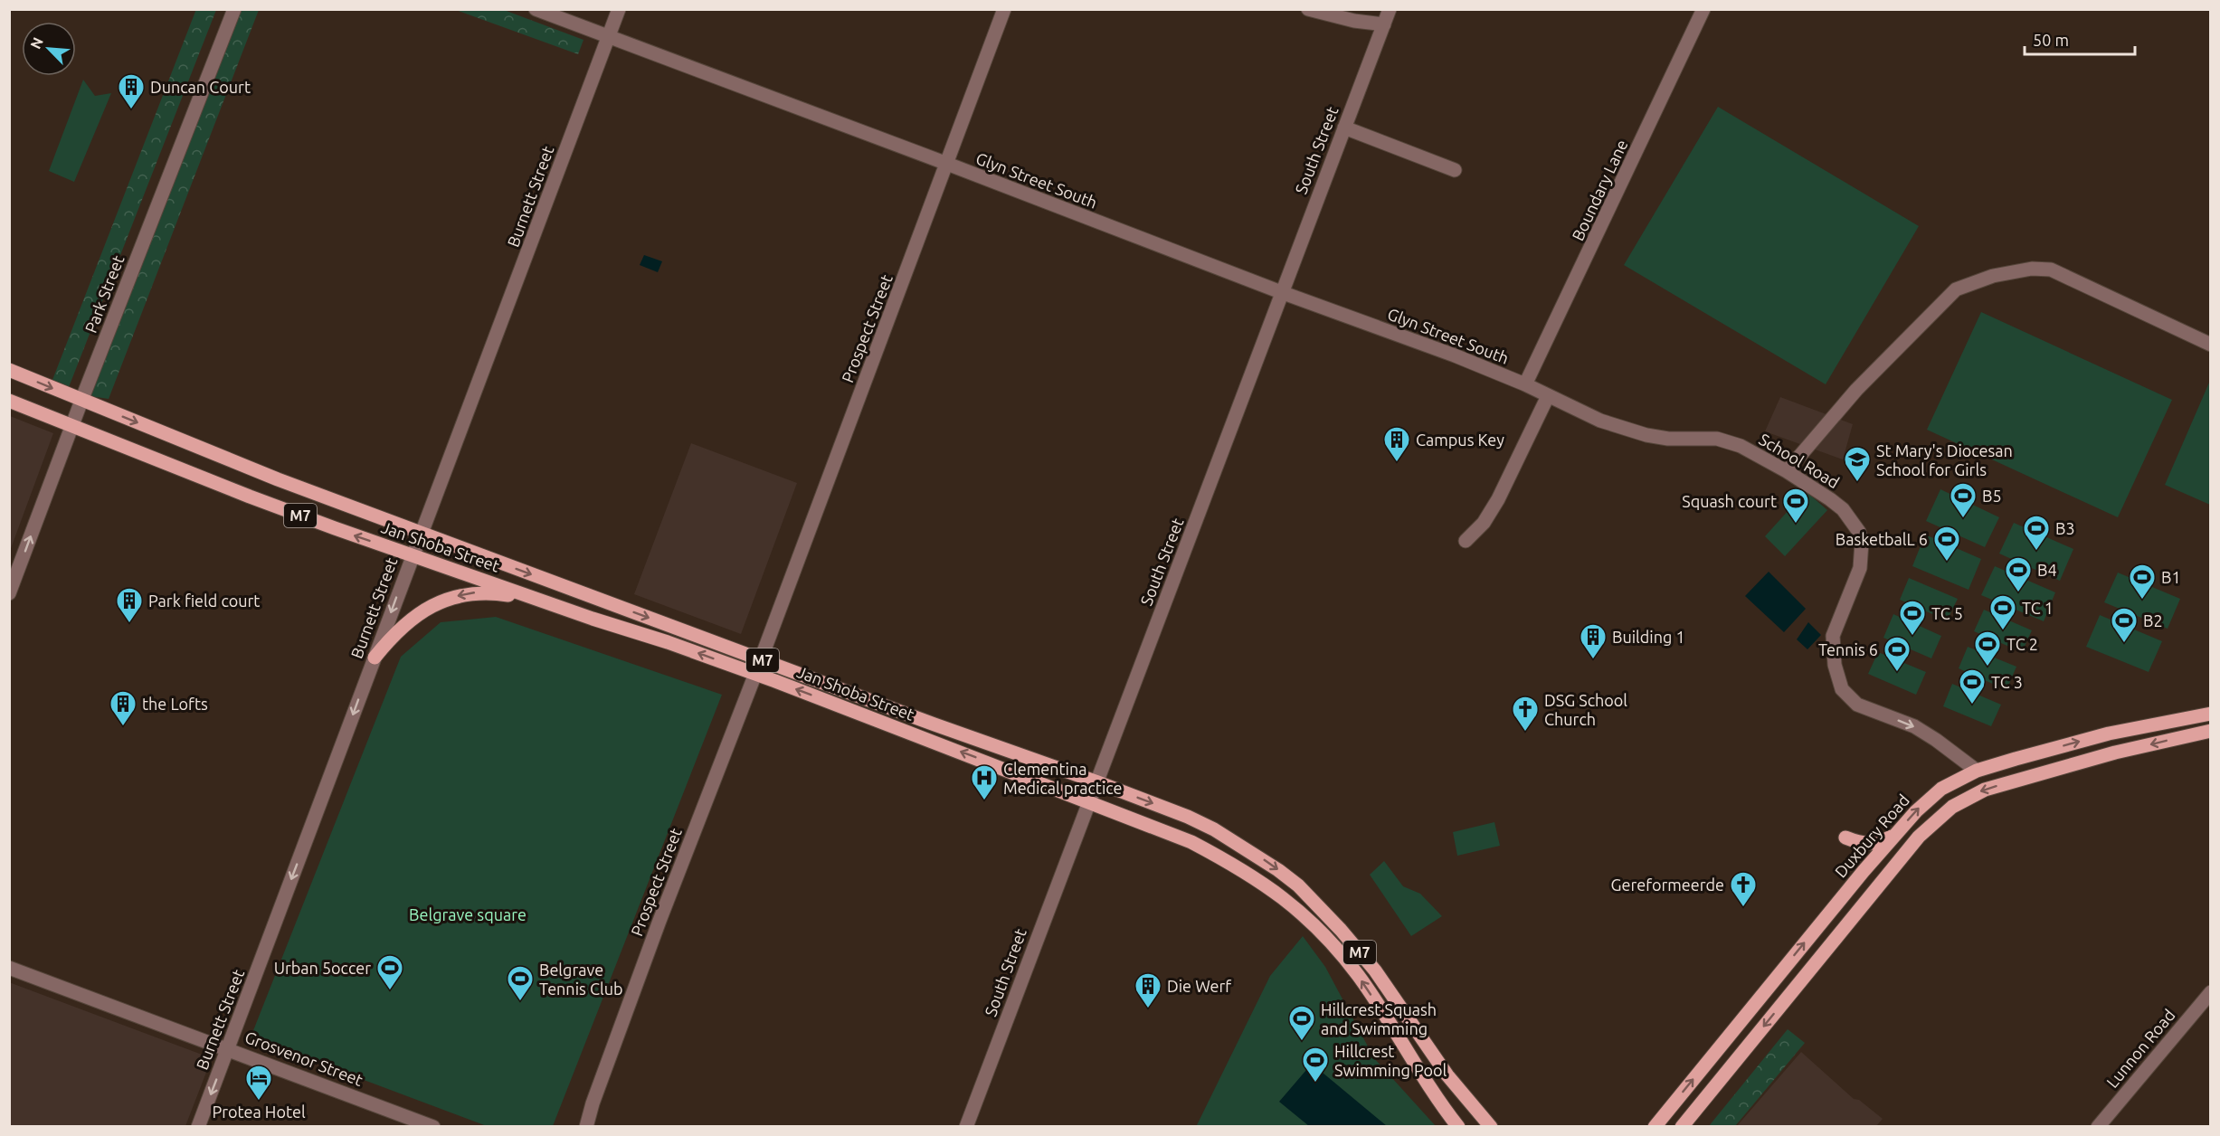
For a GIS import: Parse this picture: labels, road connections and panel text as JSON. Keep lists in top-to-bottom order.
{
  "streets": {
    "main road": ["M7", "Jan Shoba Street", "Duxbury Road"],
    "street": [
      "South Street",
      "Glyn Street South",
      "Boundary Lane",
      "Burnett Street",
      "Park Street",
      "Prospect Street",
      "School Road",
      "Lunnon Road",
      "Grosvenor Street"
    ]
  },
  "crossings": [
    ["South Street", "Glyn Street South"],
    ["South Street", "Jan Shoba Street"],
    ["Glyn Street South", "Boundary Lane"],
    ["Glyn Street South", "Burnett Street"],
    ["Glyn Street South", "Prospect Street"],
    ["Glyn Street South", "School Road"],
    ["Boundary Lane", "School Road"],
    ["Burnett Street", "Jan Shoba Street"],
    ["Burnett Street", "Grosvenor Street"],
    ["Park Street", "M7"],
    ["Park Street", "Jan Shoba Street"],
    ["Prospect Street", "Jan Shoba Street"],
    ["School Road", "Duxbury Road"],
    ["M7", "Jan Shoba Street"]
  ],
  "one_way": ["Burnett Street", "School Road"],
  "parks": ["Belgrave square"],
  "places": {
    "building": [
      "Duncan Court",
      "Campus Key",
      "Park field court",
      "Building 1",
      "the Lofts",
      "Die Werf"
    ],
    "school or university": ["St Mary's Diocesan School for Girls"],
    "sports": [
      "B5",
      "Squash court",
      "B3",
      "BasketbalL 6",
      "B4",
      "B1",
      "TC 1",
      "TC 5",
      "B2",
      "TC 2",
      "Tennis 6",
      "TC 3",
      "Urban 5occer",
      "Belgrave Tennis Club",
      "Hillcrest Squash and Swimming",
      "Hillcrest Swimming Pool"
    ],
    "church": ["DSG School Church", "Gereformeerde"],
    "hospital": ["Clementina Medical practice"],
    "hotel": ["Protea Hotel"]
  },
  "scale_bar": "50 m",
  "north": "top left"
}
